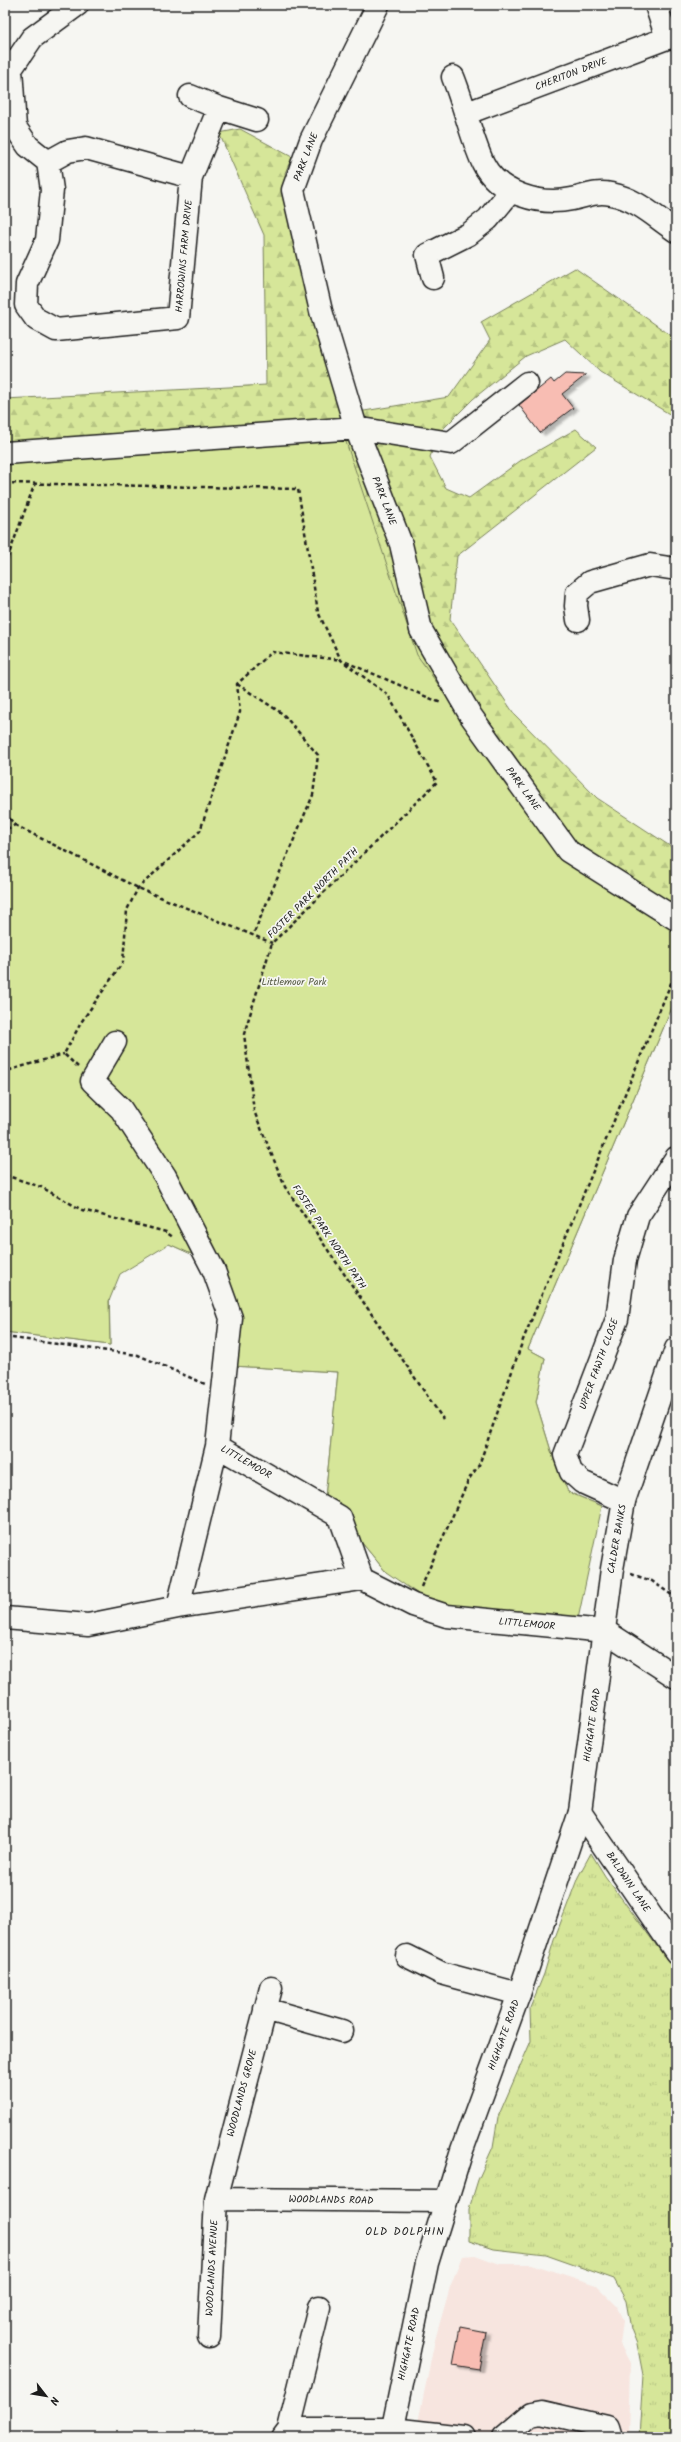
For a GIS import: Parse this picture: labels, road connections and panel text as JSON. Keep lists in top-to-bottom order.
{
  "streets": {
    "street": [
      "CHERITON DRIVE",
      "PARK LANE",
      "HARROWINS FARM DRIVE",
      "UPPER FAWTH CLOSE",
      "LITTLEMOOR",
      "CALDER BANKS",
      "HIGHGATE ROAD",
      "BALDWIN LANE",
      "WOODLANDS GROVE",
      "WOODLANDS ROAD",
      "WOODLANDS AVENUE"
    ],
    "path": ["FOSTER PARK NORTH PATH"]
  },
  "crossings": [
    ["UPPER FAWTH CLOSE", "CALDER BANKS"],
    ["LITTLEMOOR", "CALDER BANKS"],
    ["LITTLEMOOR", "HIGHGATE ROAD"],
    ["CALDER BANKS", "HIGHGATE ROAD"],
    ["HIGHGATE ROAD", "BALDWIN LANE"],
    ["HIGHGATE ROAD", "WOODLANDS ROAD"],
    ["WOODLANDS GROVE", "WOODLANDS ROAD"],
    ["WOODLANDS GROVE", "WOODLANDS AVENUE"],
    ["WOODLANDS ROAD", "WOODLANDS AVENUE"]
  ],
  "districts": ["OLD DOLPHIN"],
  "parks": ["Littlemoor Park"],
  "north": "bottom right"
}
